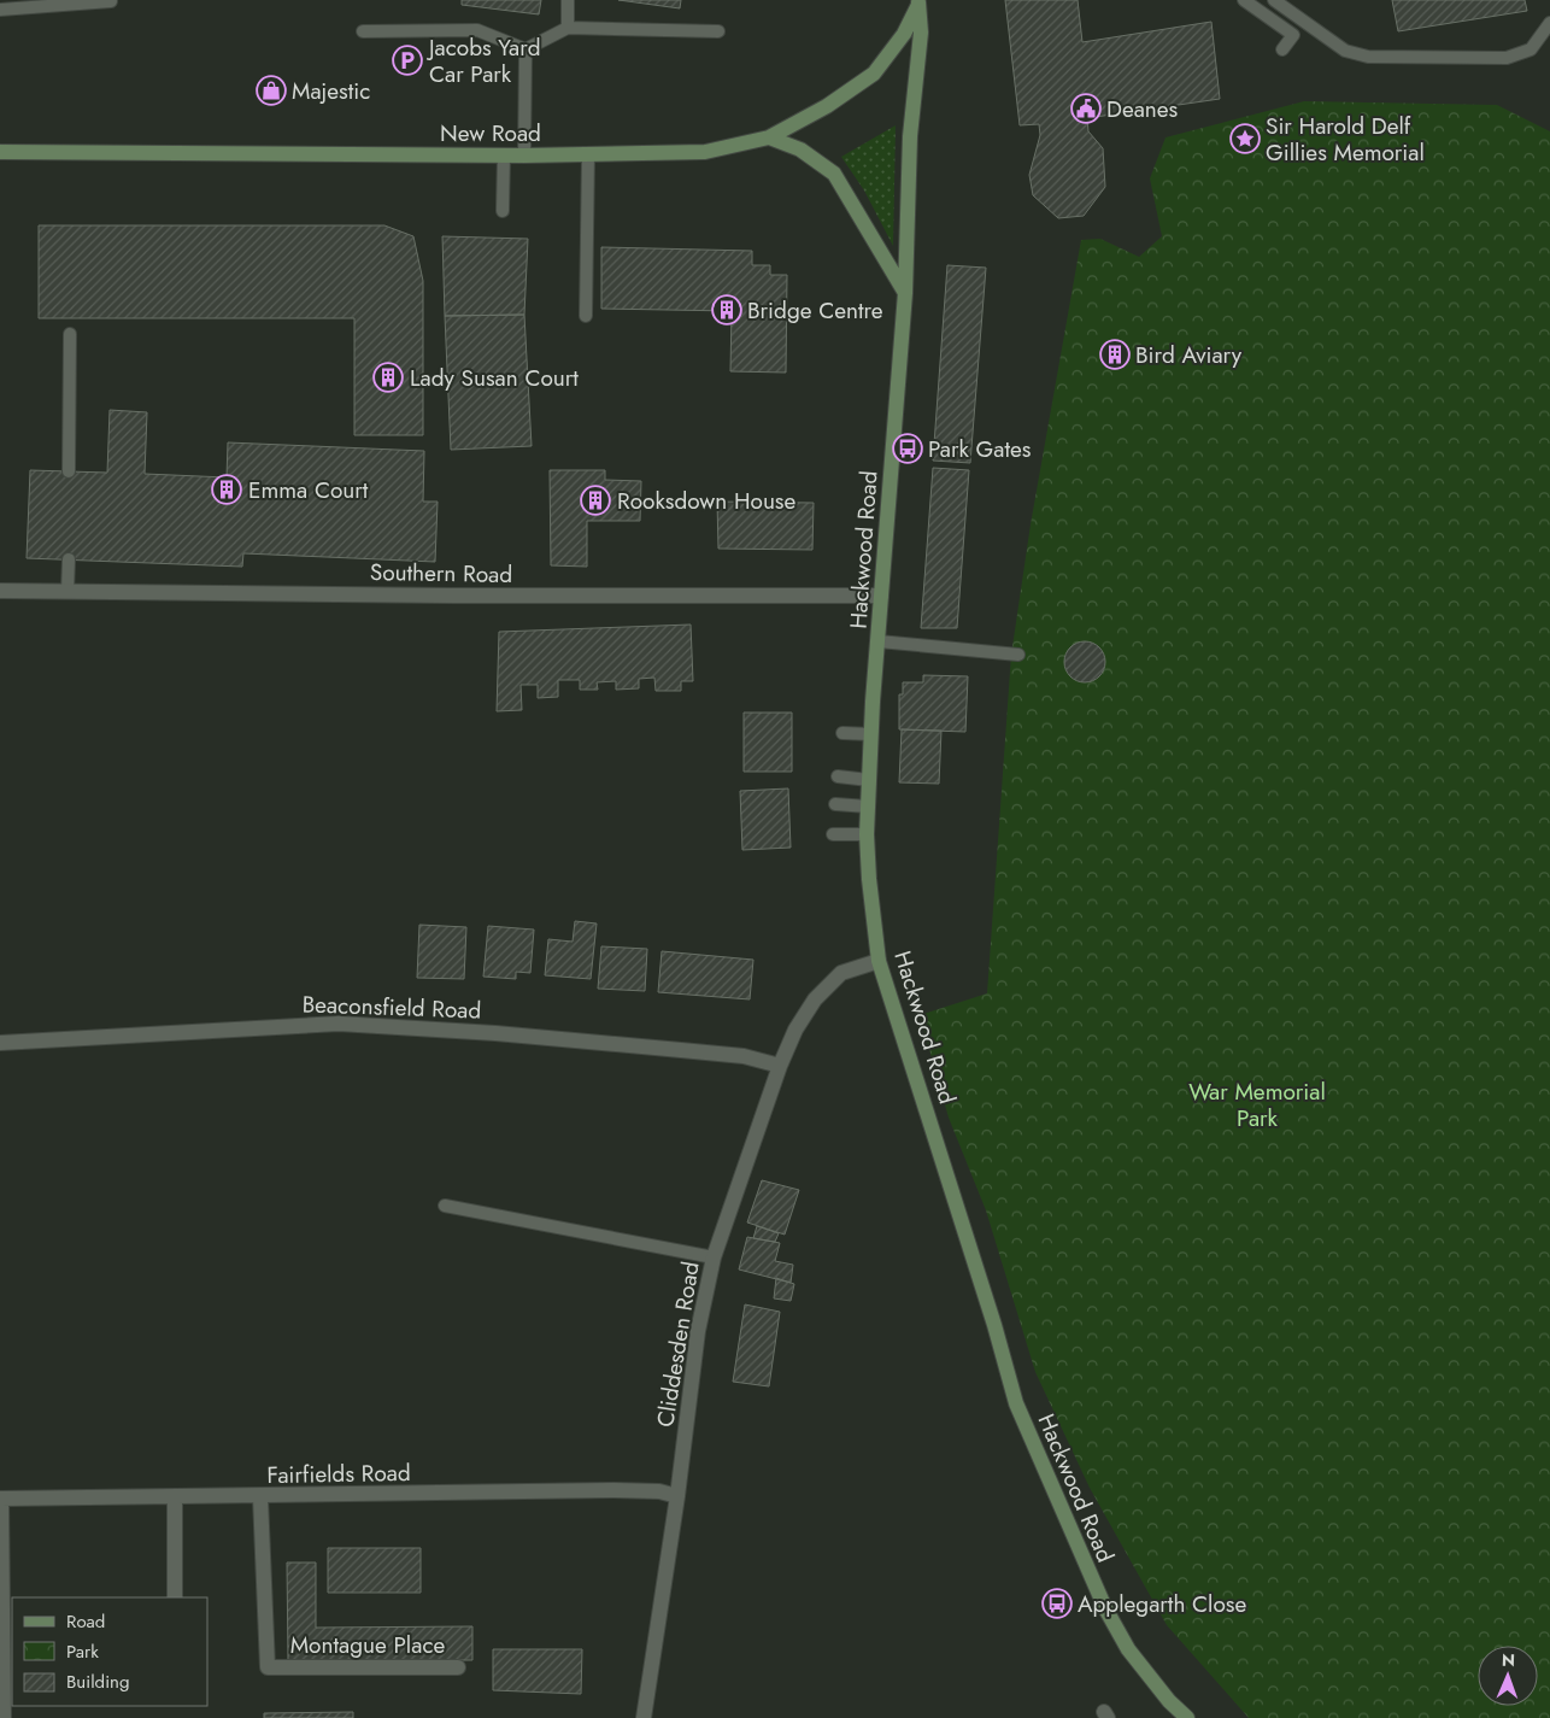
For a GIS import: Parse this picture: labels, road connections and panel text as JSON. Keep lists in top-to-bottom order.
{
  "streets": {
    "street": [
      "New Road",
      "Hackwood Road",
      "Southern Road",
      "Beaconsfield Road",
      "Cliddesden Road",
      "Fairfields Road",
      "Montague Place"
    ]
  },
  "crossings": [
    ["New Road", "Hackwood Road"],
    ["Hackwood Road", "Southern Road"],
    ["Hackwood Road", "Cliddesden Road"],
    ["Beaconsfield Road", "Cliddesden Road"],
    ["Cliddesden Road", "Fairfields Road"],
    ["Fairfields Road", "Montague Place"]
  ],
  "parks": ["War Memorial Park"],
  "places": {
    "parking": ["Jacobs Yard Car Park"],
    "shop": ["Majestic"],
    "public building": ["Deanes"],
    "place": ["Sir Harold Delf Gillies Memorial"],
    "building": [
      "Bridge Centre",
      "Bird Aviary",
      "Lady Susan Court",
      "Emma Court",
      "Rooksdown House"
    ],
    "bus stop": ["Park Gates", "Applegarth Close"]
  },
  "legend": ["Road", "Park", "Building"],
  "north": "top"
}
